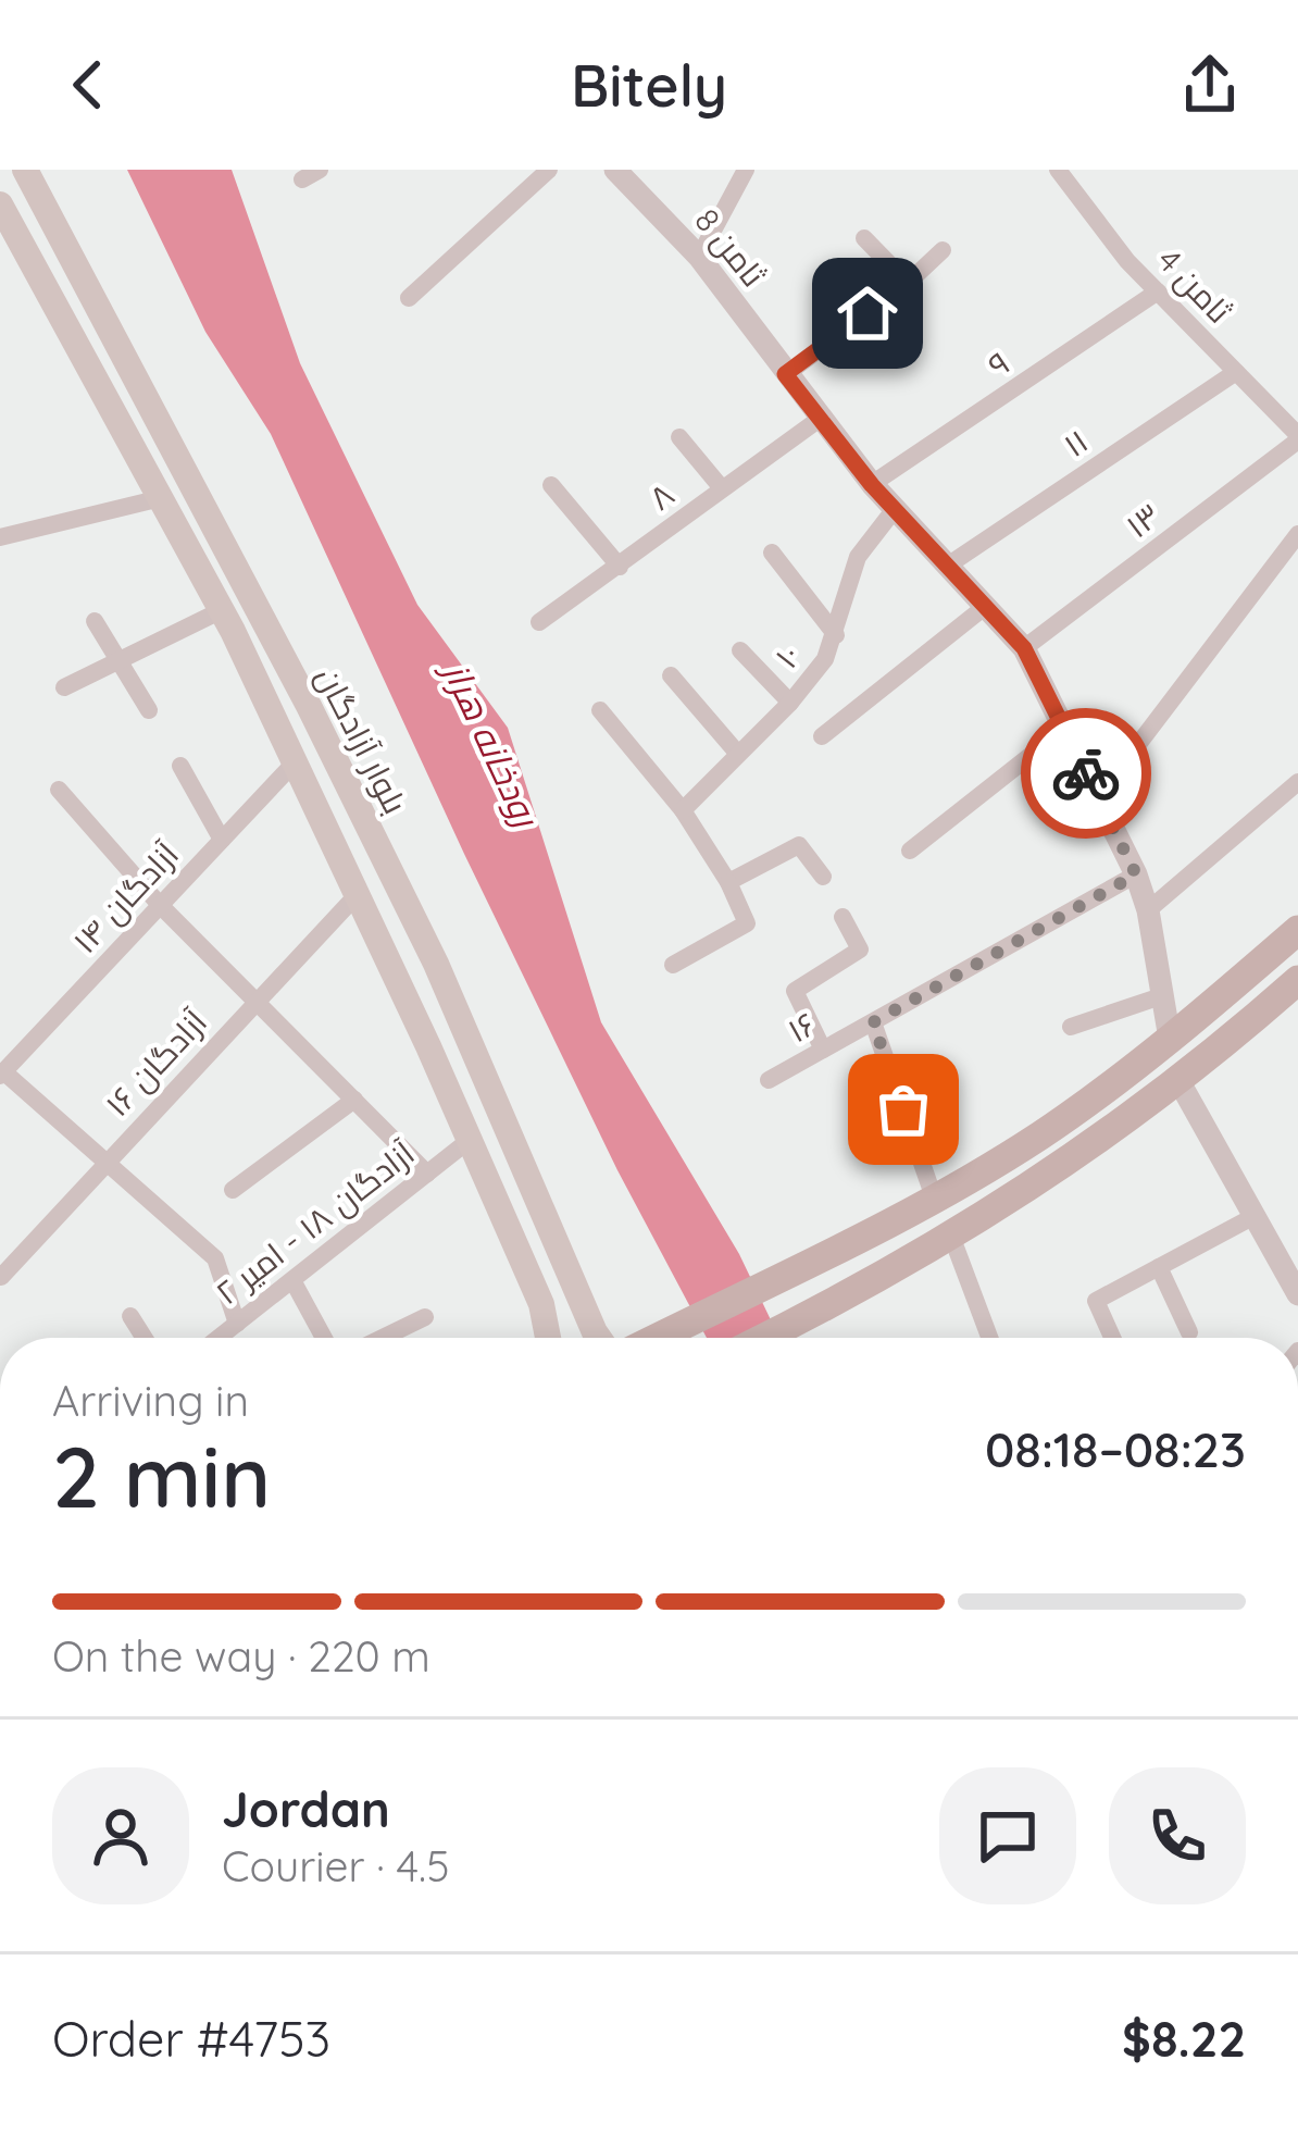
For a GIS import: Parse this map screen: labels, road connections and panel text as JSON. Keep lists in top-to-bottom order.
{
  "streets": {
    "main road": ["بلوار آزادگان"],
    "street": [
      "ثامن 8",
      "ثامن 4",
      "۹",
      "۱۱",
      "۸",
      "۱۳",
      "۱۰",
      "آزادگان ۱۴",
      "۱۶",
      "آزادگان ۱۶",
      "آزادگان ۱۸ - امیر ۲"
    ]
  },
  "crossings": [
    ["ثامن 8", "۹"],
    ["ثامن 8", "۱۱"],
    ["ثامن 8", "۸"],
    ["ثامن 8", "۱۳"],
    ["ثامن 8", "۱۰"],
    ["ثامن 8", "۱۶"],
    ["ثامن 4", "۹"],
    ["ثامن 4", "۱۱"],
    ["ثامن 4", "۱۳"],
    ["بلوار آزادگان", "آزادگان ۱۴"],
    ["بلوار آزادگان", "آزادگان ۱۶"],
    ["بلوار آزادگان", "آزادگان ۱۸ - امیر ۲"]
  ],
  "water": ["رودخانه هراز"],
  "page": {
    "header": "Bitely",
    "heading": ["2 min", "Arriving in", "08:18–08:23"],
    "panel": [
      "Jordan",
      "Courier · 4.5",
      "Order #4753",
      "$8.22"
    ],
    "bar": "On the way · 220 m"
  }
}
